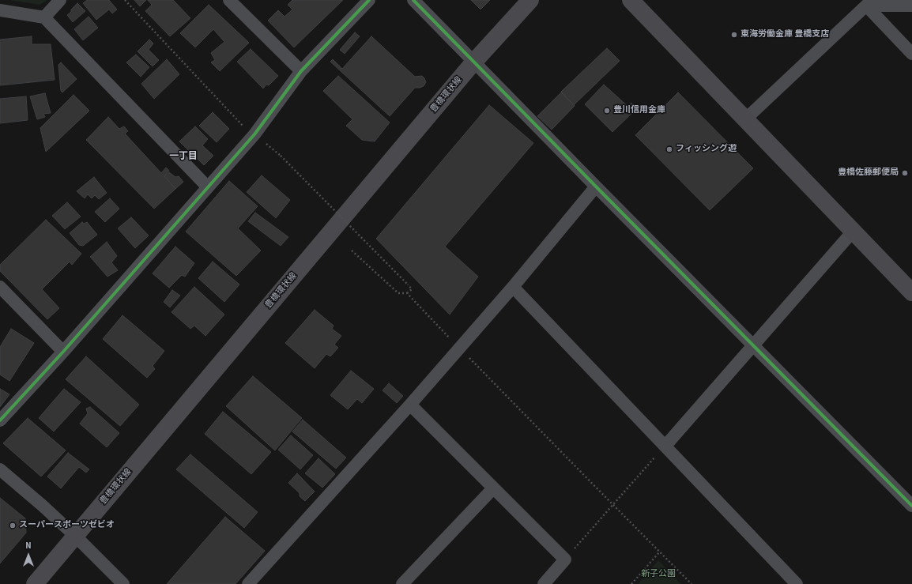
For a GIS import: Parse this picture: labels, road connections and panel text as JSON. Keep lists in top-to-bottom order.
{
  "streets": {
    "main road": ["豊橋環状線"]
  },
  "districts": ["一丁目"],
  "parks": ["新子公園"],
  "places": [
    "東海労働金庫 豊橋支店",
    "豊川信用金庫",
    "フィッシング遊",
    "豊橋佐藤郵便局",
    "スーパースポーツゼビオ"
  ],
  "north": "top"
}
